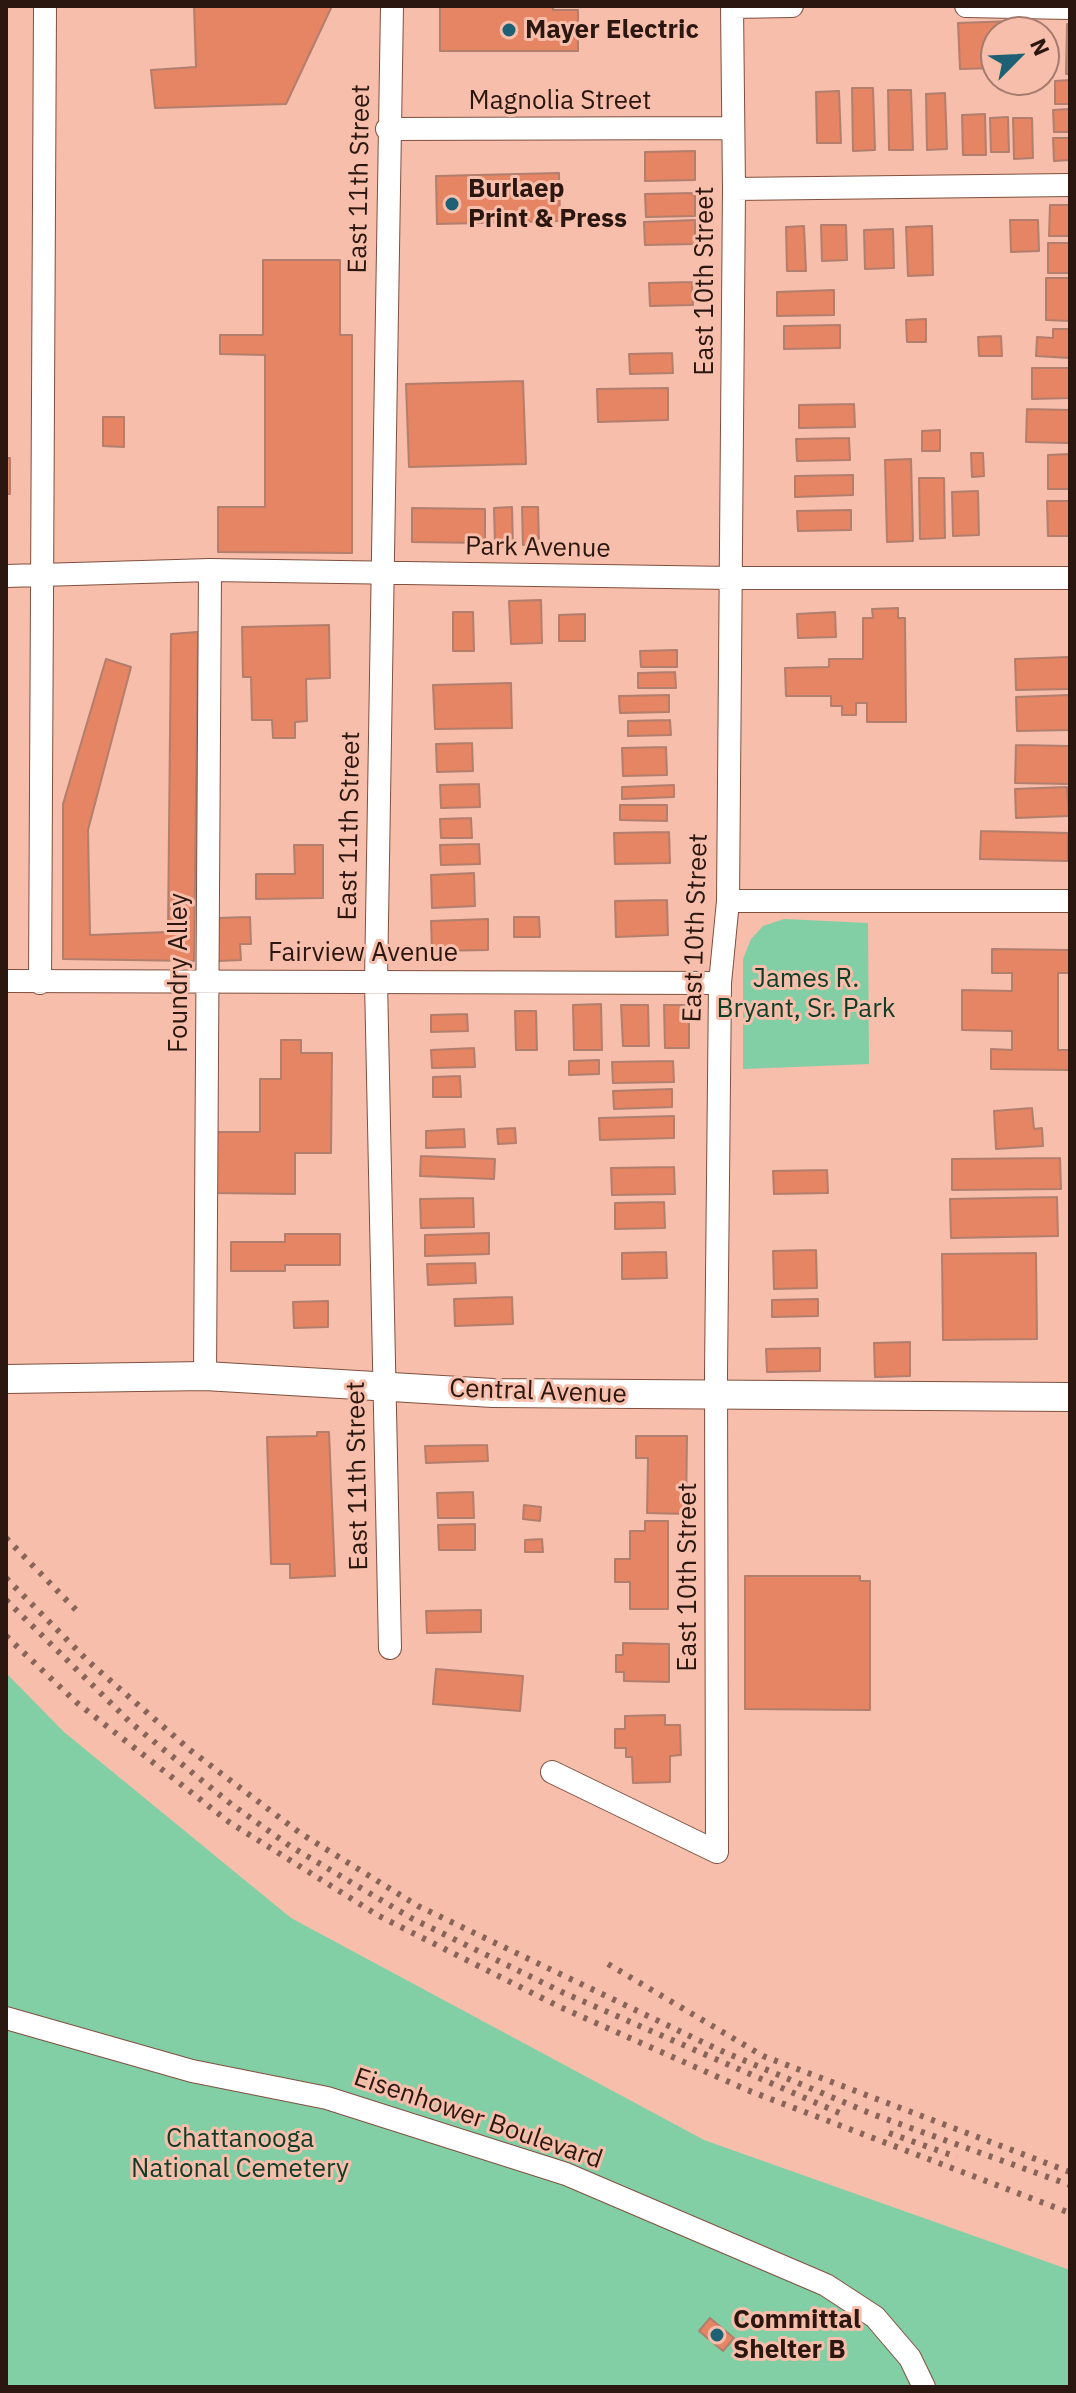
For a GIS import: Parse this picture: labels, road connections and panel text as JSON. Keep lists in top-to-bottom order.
{
  "streets": {
    "main road": ["Central Avenue"],
    "street": [
      "Magnolia Street",
      "East 11th Street",
      "East 10th Street",
      "Park Avenue",
      "Fairview Avenue",
      "Foundry Alley",
      "Eisenhower Boulevard"
    ]
  },
  "crossings": [
    ["Magnolia Street", "East 11th Street"],
    ["Magnolia Street", "East 10th Street"],
    ["East 11th Street", "Park Avenue"],
    ["East 11th Street", "Fairview Avenue"],
    ["East 11th Street", "Central Avenue"],
    ["East 10th Street", "Park Avenue"],
    ["East 10th Street", "Fairview Avenue"],
    ["East 10th Street", "Central Avenue"],
    ["Park Avenue", "Foundry Alley"],
    ["Fairview Avenue", "Foundry Alley"],
    ["Foundry Alley", "Central Avenue"]
  ],
  "parks": ["James R. Bryant, Sr. Park", "Chattanooga National Cemetery"],
  "places": ["Mayer Electric", "Burlaep Print & Press", "Committal Shelter B"],
  "north": "top right"
}
